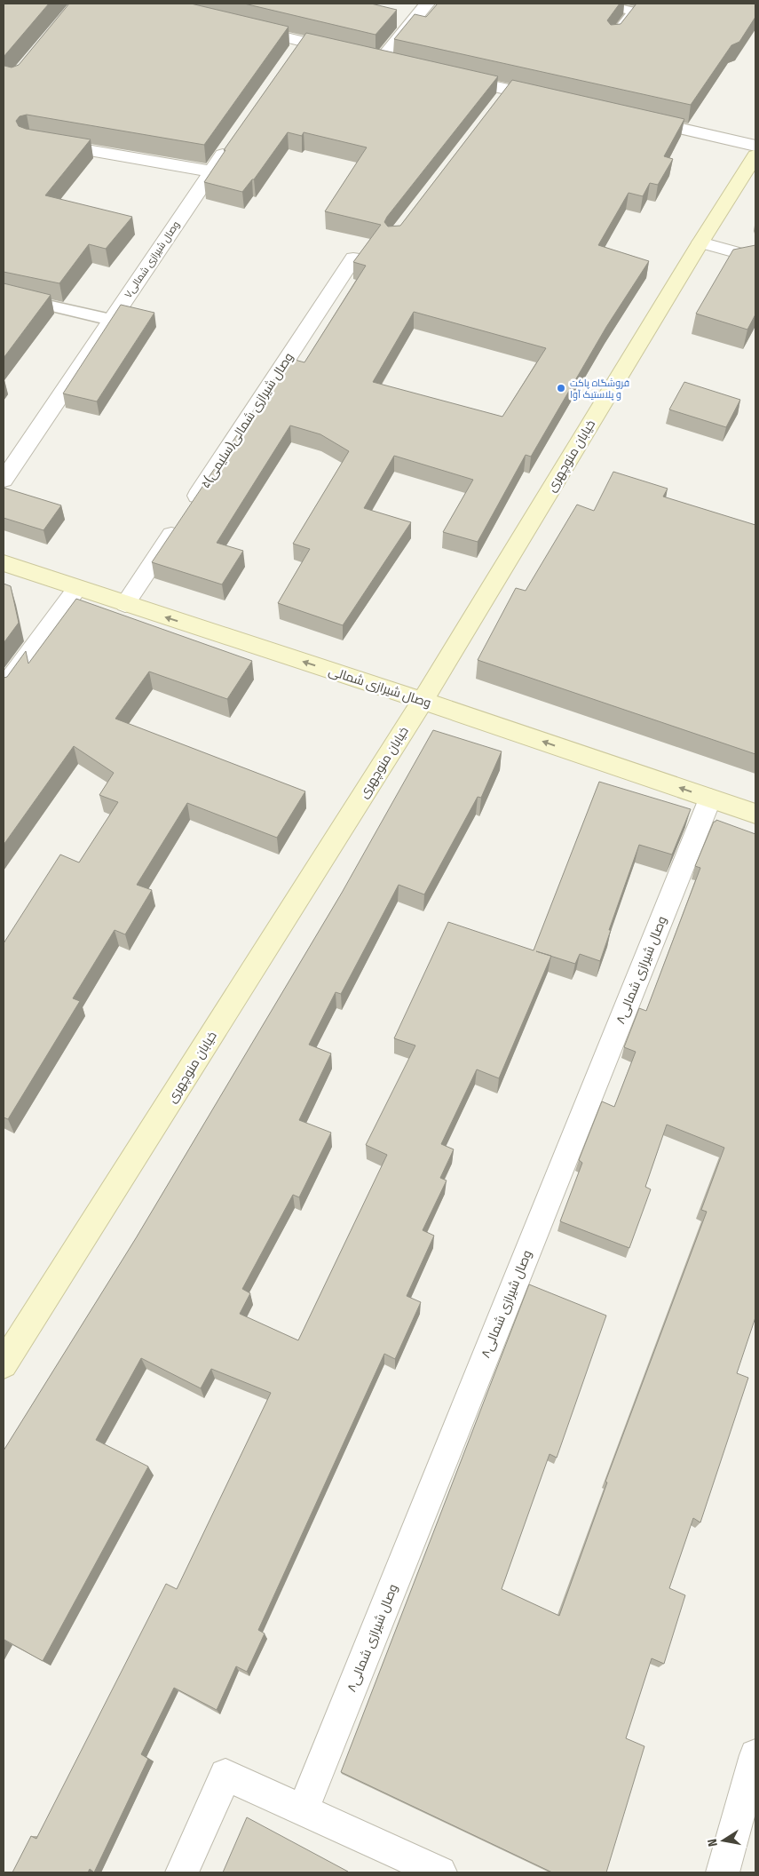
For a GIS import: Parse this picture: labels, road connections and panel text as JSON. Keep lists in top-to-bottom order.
{
  "streets": {
    "street": [
      "وصال شیرازی شمالی۷",
      "۵وصال شیرازی شمالی(سلیمی)",
      "خیابان منوچهری",
      "وصال شیرازی شمالی",
      "وصال شیرازی شمالی۸"
    ]
  },
  "crossings": [
    ["۵وصال شیرازی شمالی(سلیمی)", "وصال شیرازی شمالی"],
    ["خیابان منوچهری", "وصال شیرازی شمالی"],
    ["وصال شیرازی شمالی", "وصال شیرازی شمالی۸"]
  ],
  "one_way": ["وصال شیرازی شمالی"],
  "places": ["فروشگاه پاکت و پلاستیک آوا"],
  "north": "left"
}
